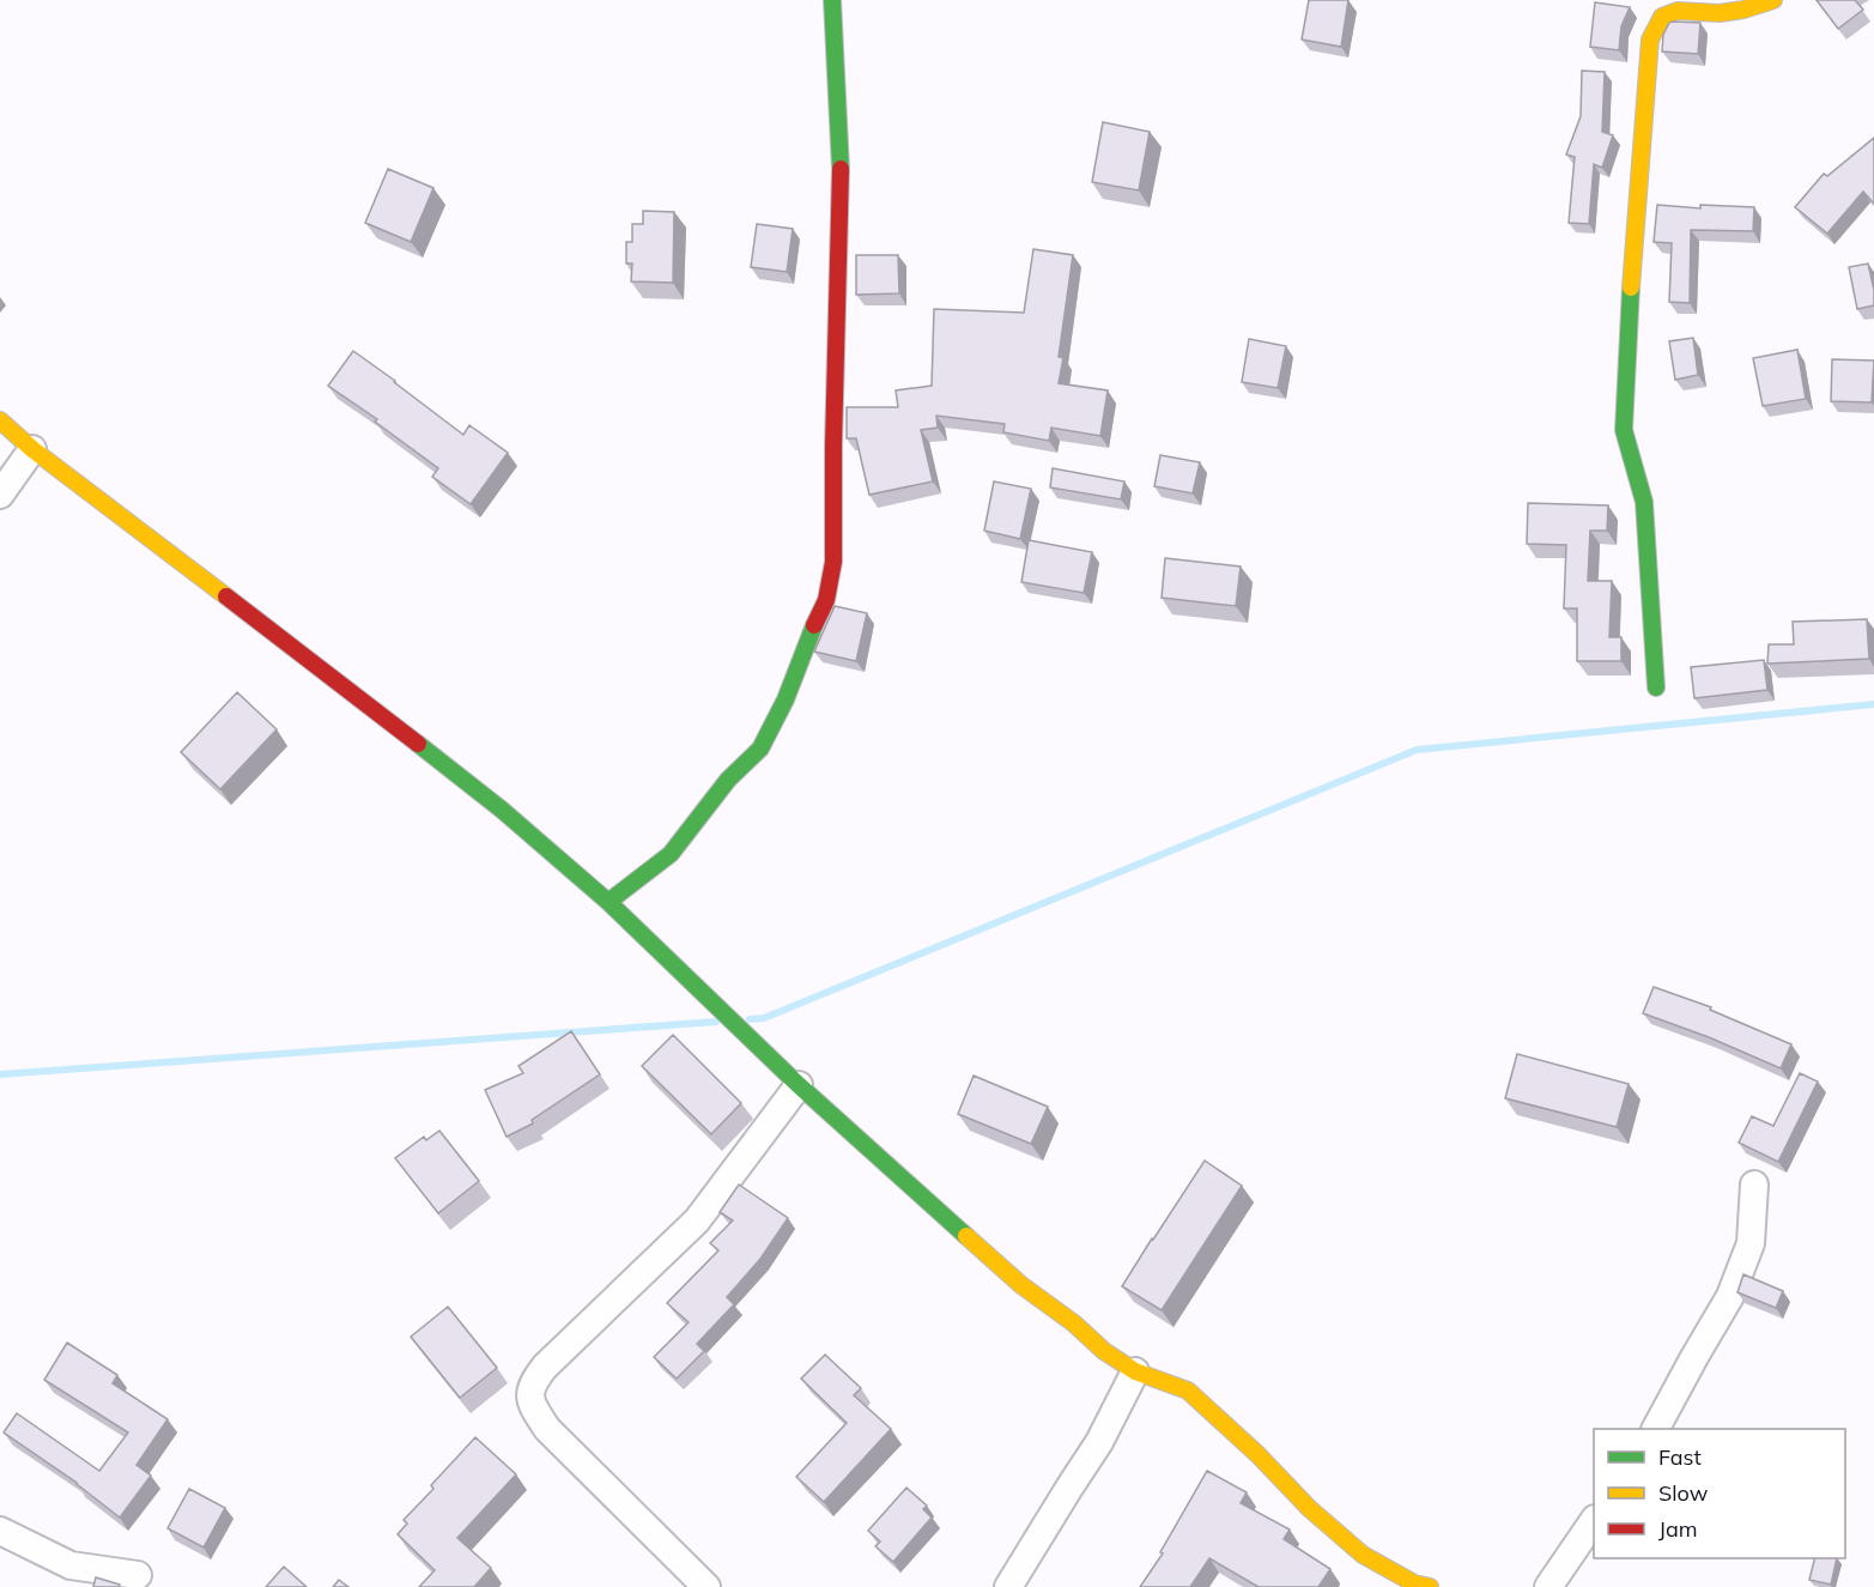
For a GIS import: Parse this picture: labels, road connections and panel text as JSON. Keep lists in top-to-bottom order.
{
  "legend": ["Fast", "Slow", "Jam"]
}
